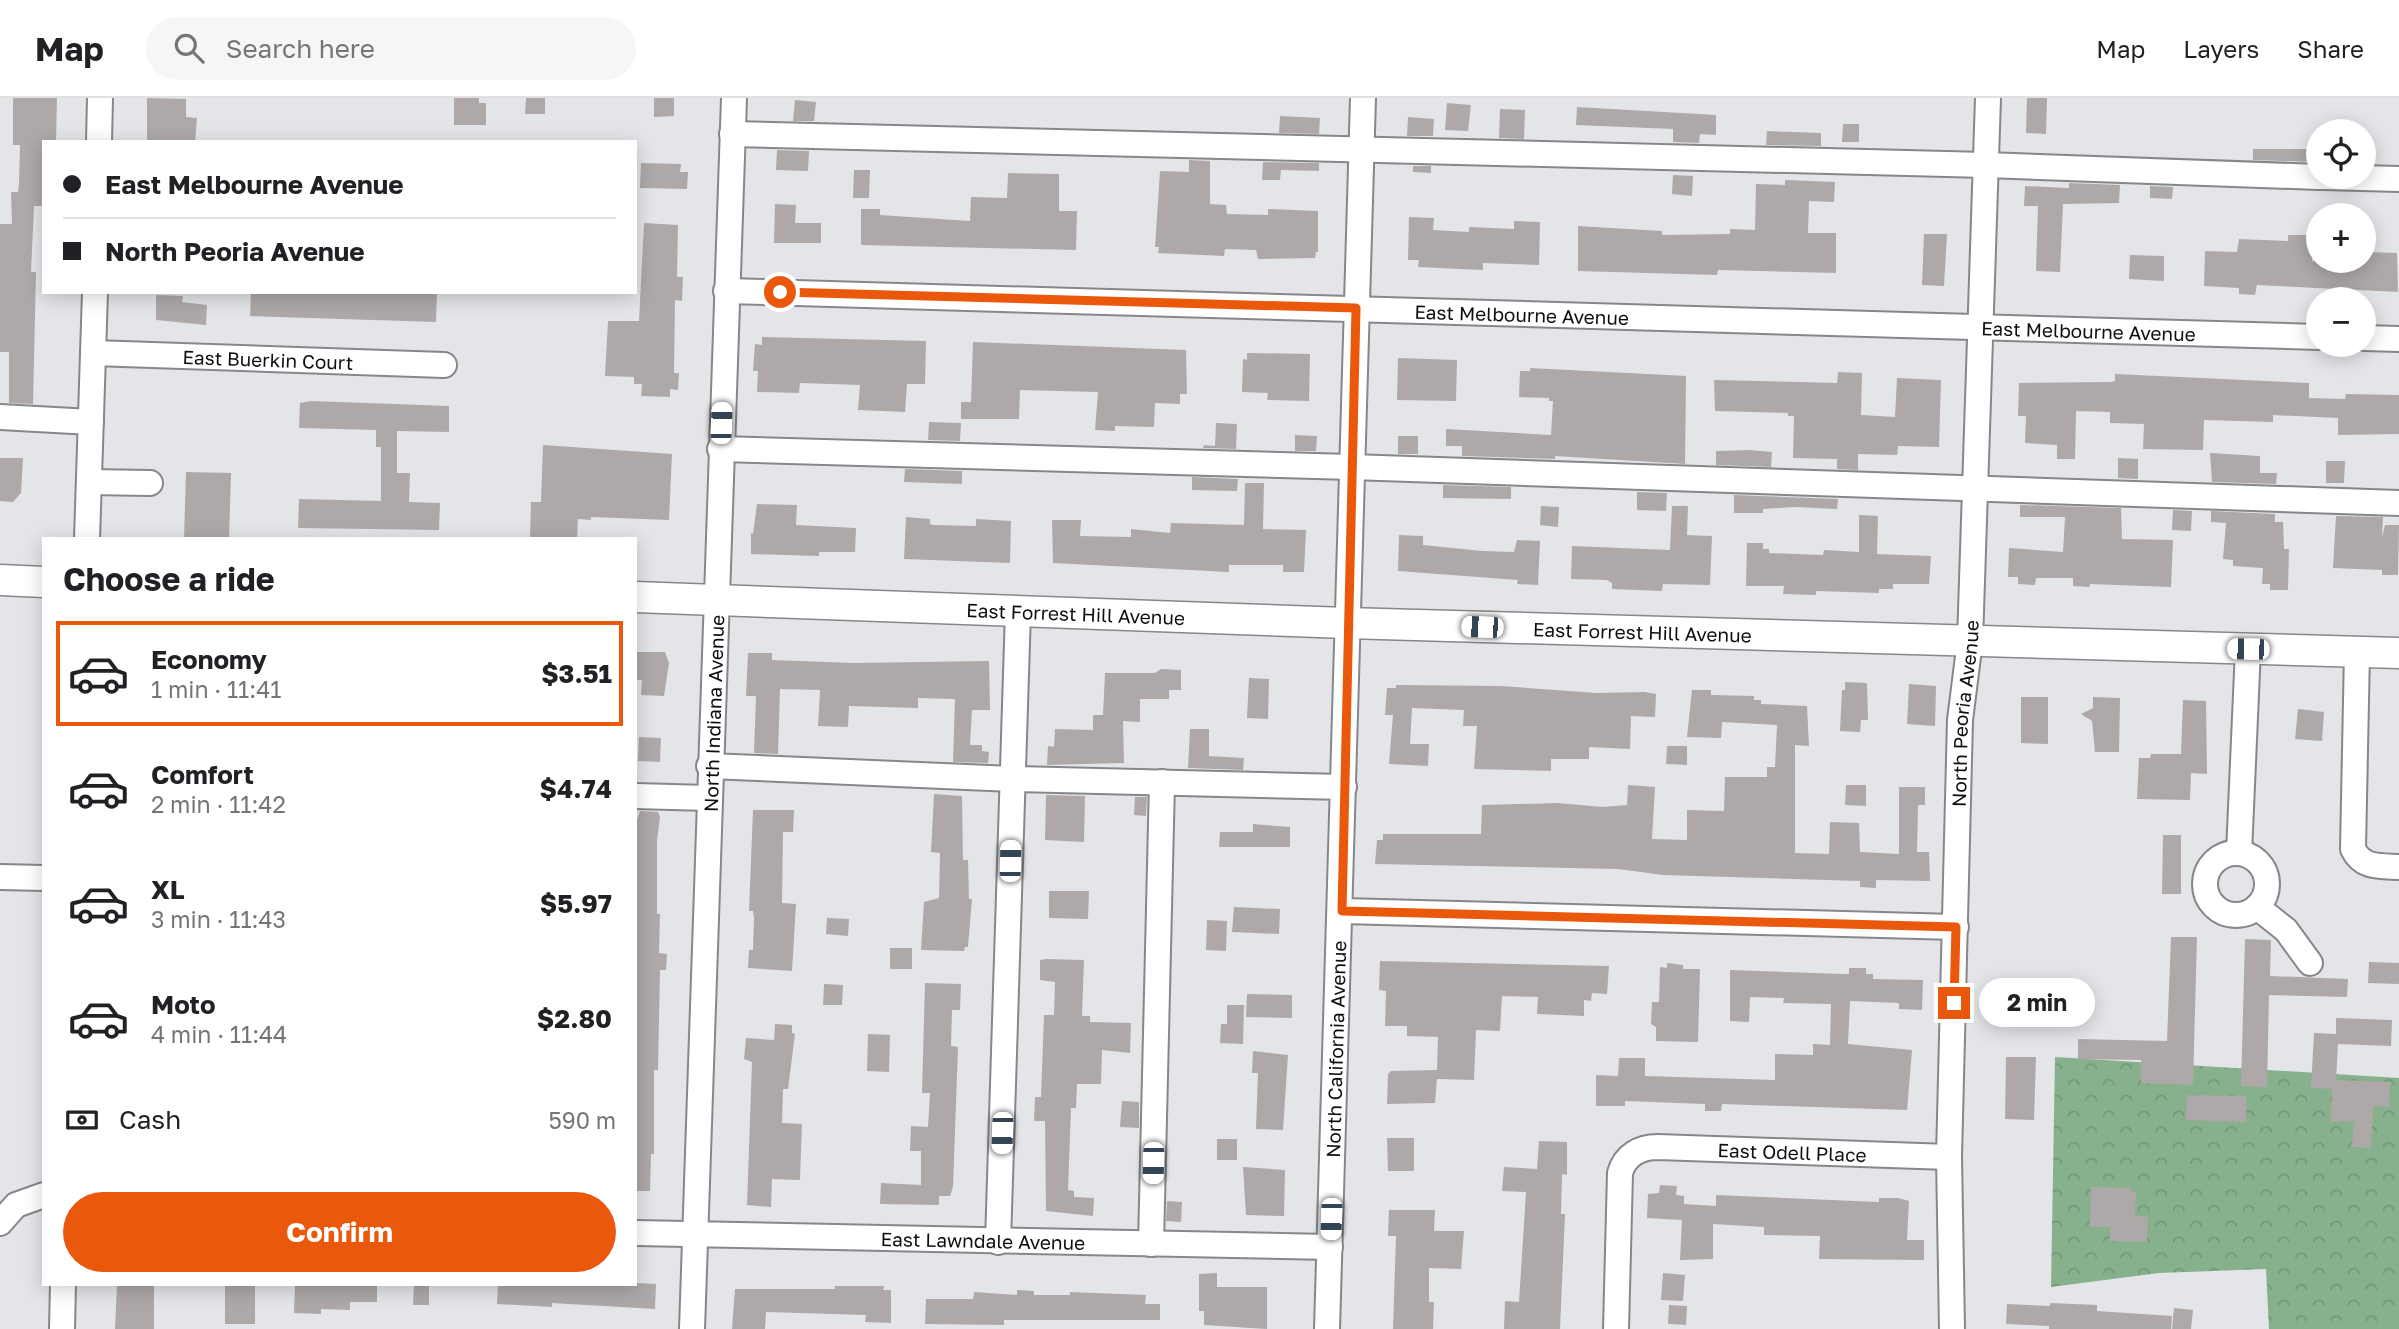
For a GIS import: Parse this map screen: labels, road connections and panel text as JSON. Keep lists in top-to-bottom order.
{
  "streets": {
    "main road": ["East Forrest Hill Avenue"],
    "street": [
      "East Melbourne Avenue",
      "East Buerkin Court",
      "North Indiana Avenue",
      "North Peoria Avenue",
      "North California Avenue",
      "East Odell Place",
      "East Lawndale Avenue"
    ]
  },
  "crossings": [
    ["East Melbourne Avenue", "North Indiana Avenue"],
    ["East Melbourne Avenue", "North Peoria Avenue"],
    ["East Melbourne Avenue", "North California Avenue"],
    ["East Forrest Hill Avenue", "North Indiana Avenue"],
    ["East Forrest Hill Avenue", "North Peoria Avenue"],
    ["East Forrest Hill Avenue", "North California Avenue"],
    ["North Indiana Avenue", "East Lawndale Avenue"],
    ["North Peoria Avenue", "East Odell Place"],
    ["North California Avenue", "East Lawndale Avenue"]
  ],
  "page": {
    "header": "Map",
    "search": "Search here",
    "nav": ["Map", "Layers", "Share"],
    "map_buttons": ["+", "−"],
    "banner": ["East Melbourne Avenue", "North Peoria Avenue"],
    "heading": "Choose a ride",
    "list": [
      {
        "name": "Economy",
        "note": "1 min · 11:41",
        "value": "$3.51"
      },
      {
        "name": "Comfort",
        "note": "2 min · 11:42",
        "value": "$4.74"
      },
      {
        "name": "XL",
        "note": "3 min · 11:43",
        "value": "$5.97"
      },
      {
        "name": "Moto",
        "note": "4 min · 11:44",
        "value": "$2.80"
      }
    ],
    "bubble": "2 min",
    "pay": ["Cash", "590 m"],
    "buttons": "Confirm"
  }
}
